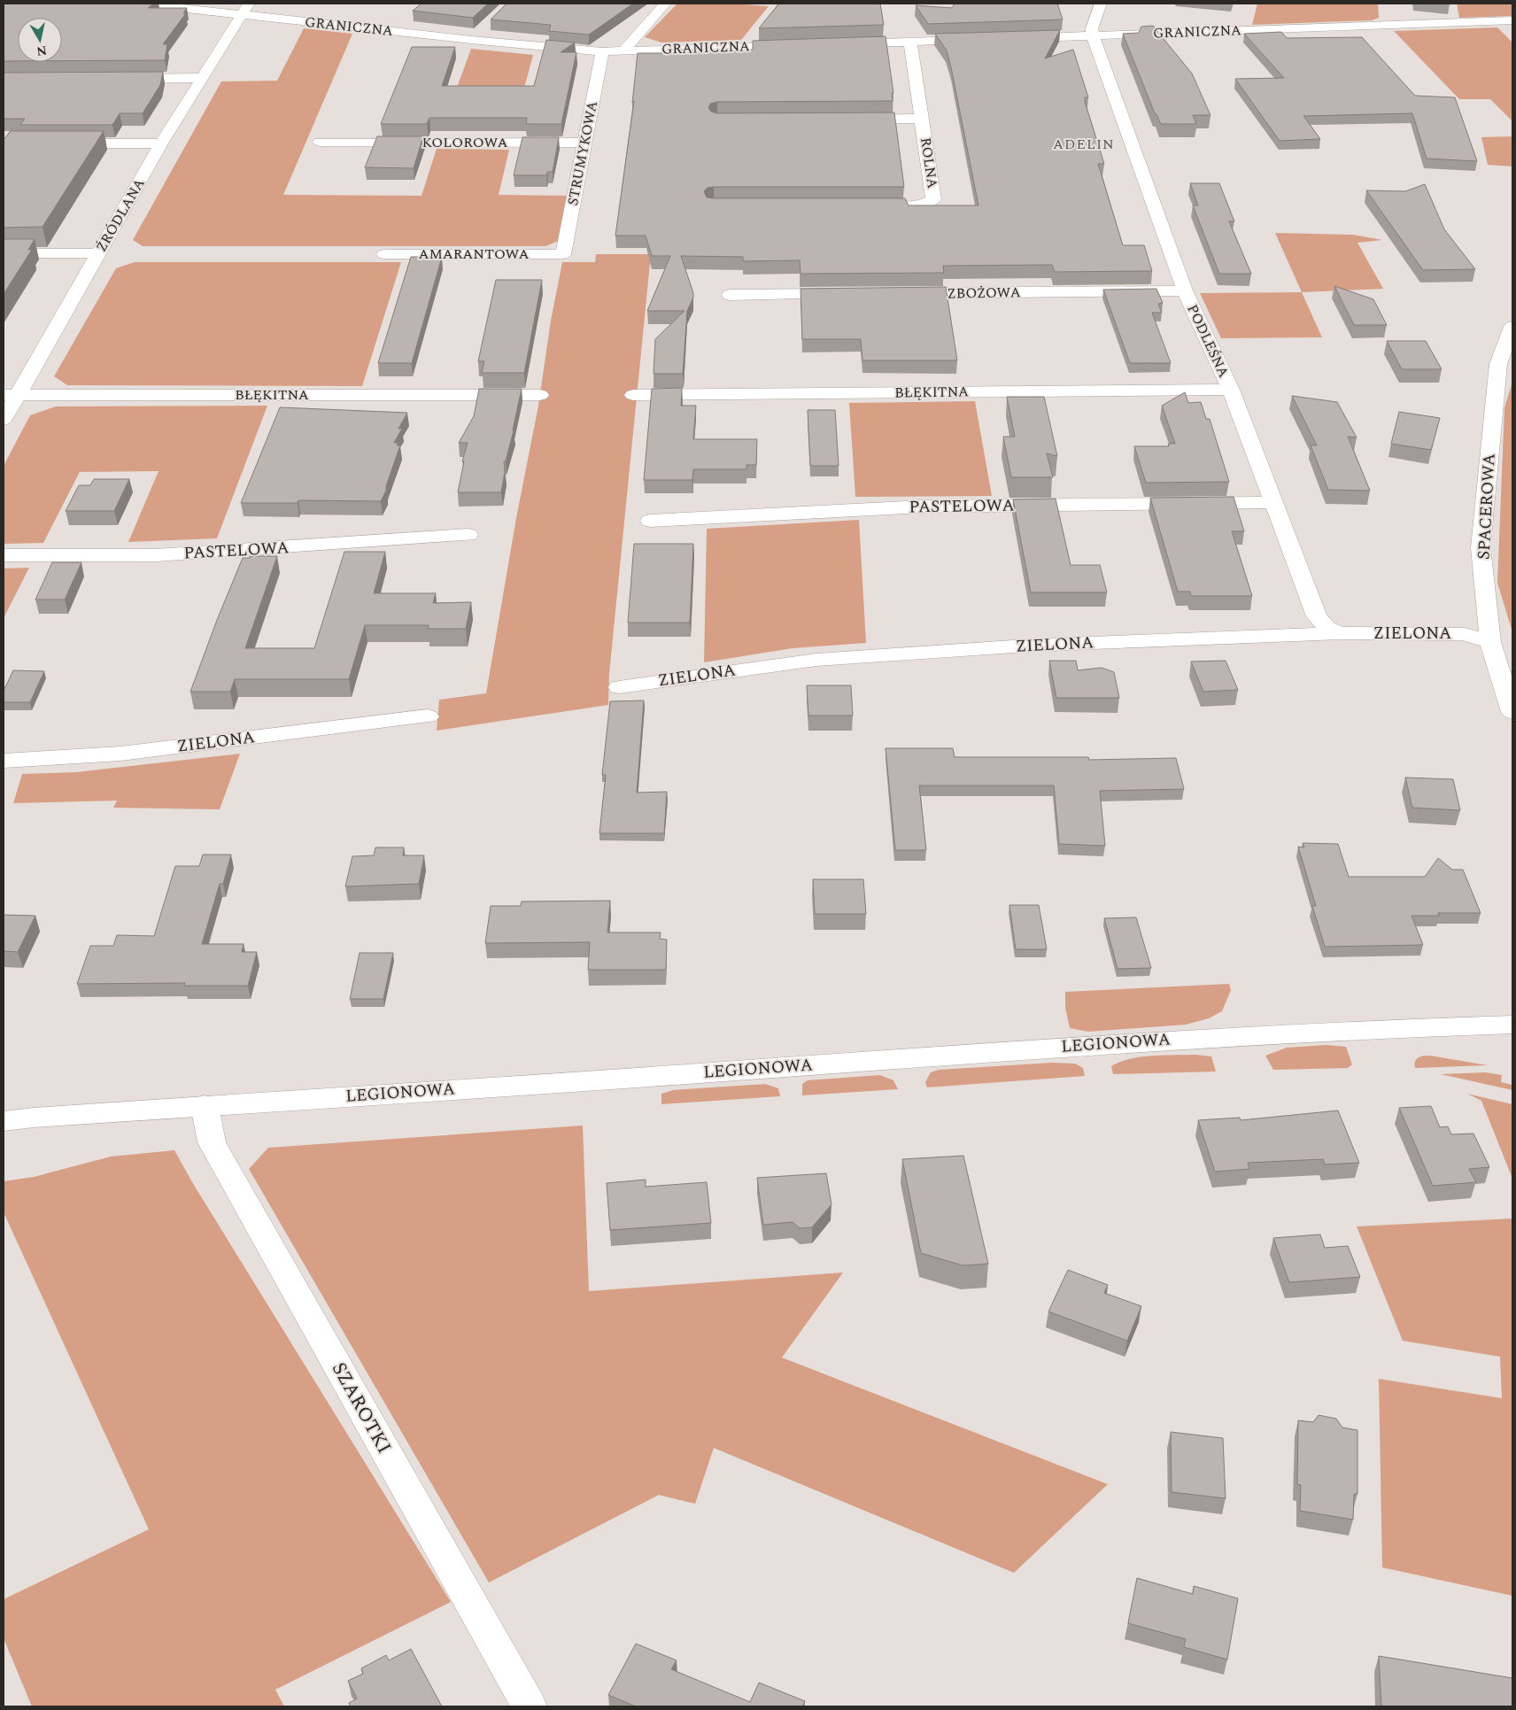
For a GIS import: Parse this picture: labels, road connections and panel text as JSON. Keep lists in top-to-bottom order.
{
  "streets": {
    "street": [
      "GRANICZNA",
      "KOLOROWA",
      "STRUMYKOWA",
      "ROLNA",
      "ŹRÓDLANA",
      "AMARANTOWA",
      "ZBOŻOWA",
      "PODLEŚNA",
      "BŁĘKITNA",
      "PASTELOWA",
      "SPACEROWA",
      "ZIELONA",
      "LEGIONOWA",
      "SZAROTKI"
    ]
  },
  "crossings": [
    ["GRANICZNA", "STRUMYKOWA"],
    ["GRANICZNA", "ŹRÓDLANA"],
    ["GRANICZNA", "PODLEŚNA"],
    ["KOLOROWA", "STRUMYKOWA"],
    ["STRUMYKOWA", "AMARANTOWA"],
    ["ŹRÓDLANA", "BŁĘKITNA"],
    ["ZBOŻOWA", "PODLEŚNA"],
    ["PODLEŚNA", "BŁĘKITNA"],
    ["PODLEŚNA", "PASTELOWA"],
    ["PODLEŚNA", "ZIELONA"],
    ["SPACEROWA", "ZIELONA"],
    ["LEGIONOWA", "SZAROTKI"]
  ],
  "districts": ["ADELIN"],
  "north": "bottom"
}
